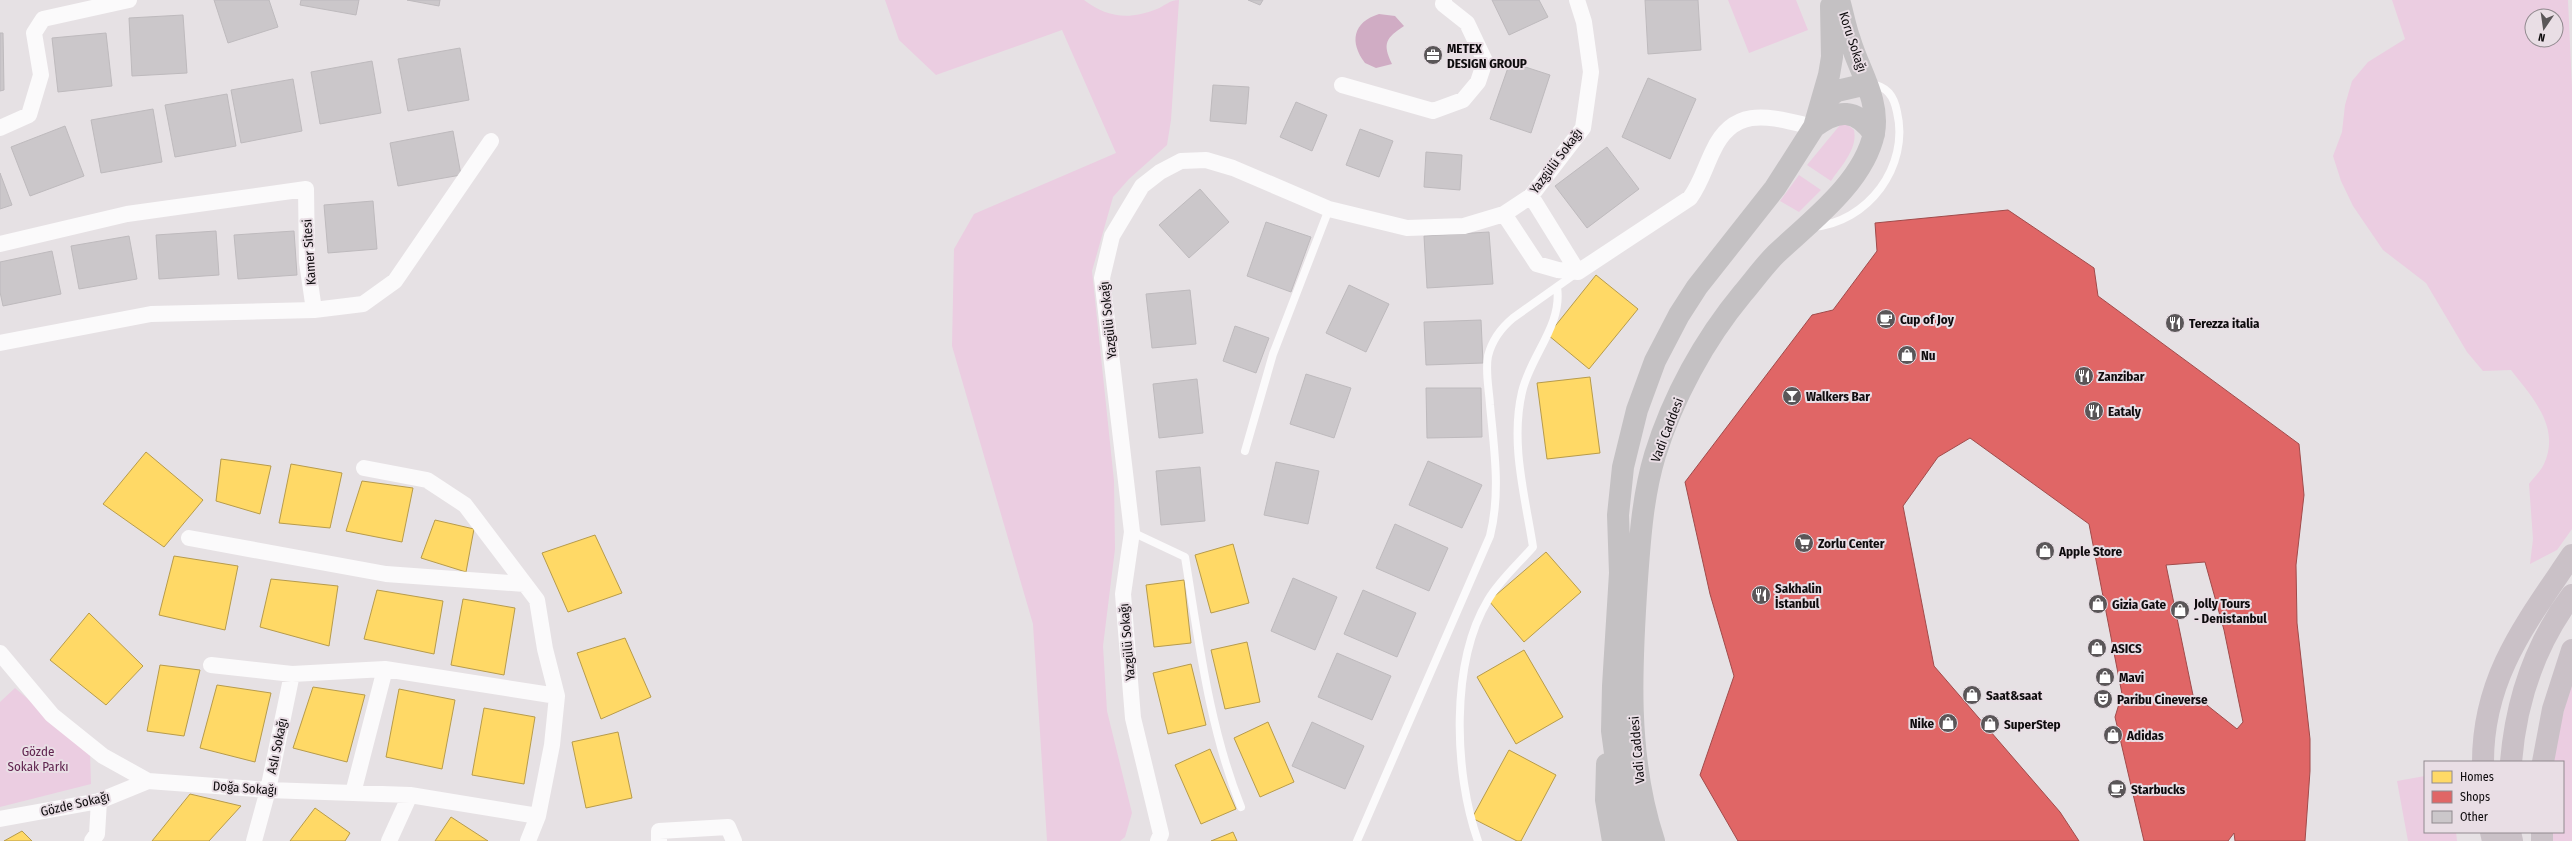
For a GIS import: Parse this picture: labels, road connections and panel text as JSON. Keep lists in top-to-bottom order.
{
  "streets": {
    "main road": ["Koru Sokağı", "Vadi Caddesi"],
    "street": [
      "Yazgülü Sokağı",
      "Kamer Sitesi",
      "Aslı Sokağı",
      "Doğa Sokağı",
      "Gözde Sokağı"
    ]
  },
  "crossings": [
    ["Koru Sokağı", "Vadi Caddesi"],
    ["Aslı Sokağı", "Doğa Sokağı"],
    ["Doğa Sokağı", "Gözde Sokağı"]
  ],
  "parks": ["Gözde Sokak Parkı"],
  "places": {
    "office": ["METEX DESIGN GROUP"],
    "cafe": ["Cup of Joy", "Starbucks"],
    "restaurant": [
      "Terezza italia",
      "Zanzibar",
      "Eataly",
      "Sakhalin İstanbul"
    ],
    "shop": [
      "Nu",
      "Apple Store",
      "Gizia Gate",
      "Jolly Tours - Denistanbul",
      "ASICS",
      "Mavi",
      "Saat&saat",
      "Nike",
      "SuperStep",
      "Adidas"
    ],
    "bar": ["Walkers Bar"],
    "supermarket": ["Zorlu Center"],
    "theatre": ["Paribu Cineverse"]
  },
  "legend": ["Homes", "Shops", "Other"],
  "north": "bottom"
}
